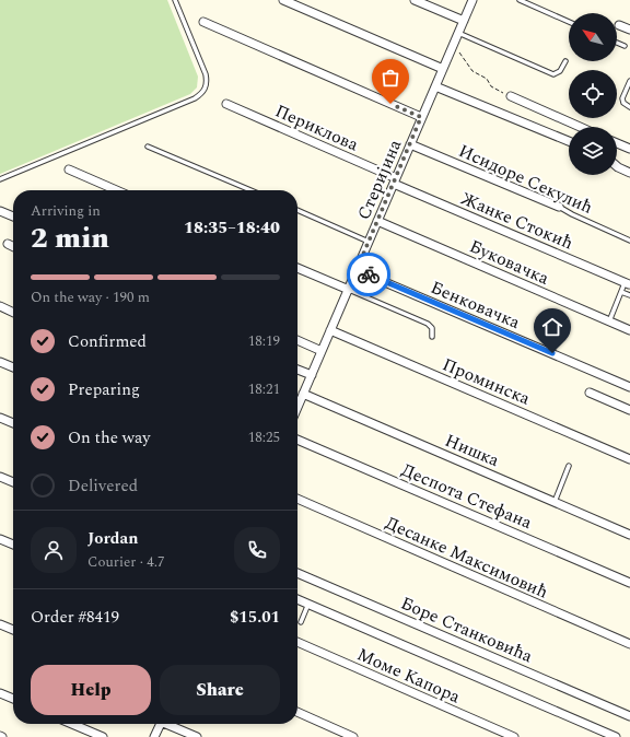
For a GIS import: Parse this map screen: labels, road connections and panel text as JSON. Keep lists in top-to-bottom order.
{
  "streets": {
    "street": [
      "Периклова",
      "Исидоре Секулић",
      "Стеријина",
      "Жанке Стокић",
      "Буковачка",
      "Бенковачка",
      "Проминска",
      "Нишка",
      "Деспота Стефана",
      "Десанке Максимовић",
      "Боре Станковића",
      "Моме Капора"
    ]
  },
  "crossings": [
    ["Периклова", "Стеријина"],
    ["Периклова", "Жанке Стокић"],
    ["Исидоре Секулић", "Стеријина"],
    ["Стеријина", "Жанке Стокић"],
    ["Стеријина", "Буковачка"],
    ["Стеријина", "Бенковачка"],
    ["Стеријина", "Проминска"],
    ["Стеријина", "Нишка"]
  ],
  "north": "top left",
  "page": {
    "heading": ["2 min", "Arriving in", "18:35–18:40"],
    "panel": [
      "Jordan",
      "Courier · 4.7",
      "Order #8419",
      "$15.01"
    ],
    "bar": "On the way · 190 m",
    "list": [
      ["Confirmed", "18:19"],
      ["Preparing", "18:21"],
      ["On the way", "18:25"],
      "Delivered"
    ],
    "buttons": ["Help", "Share"]
  }
}
